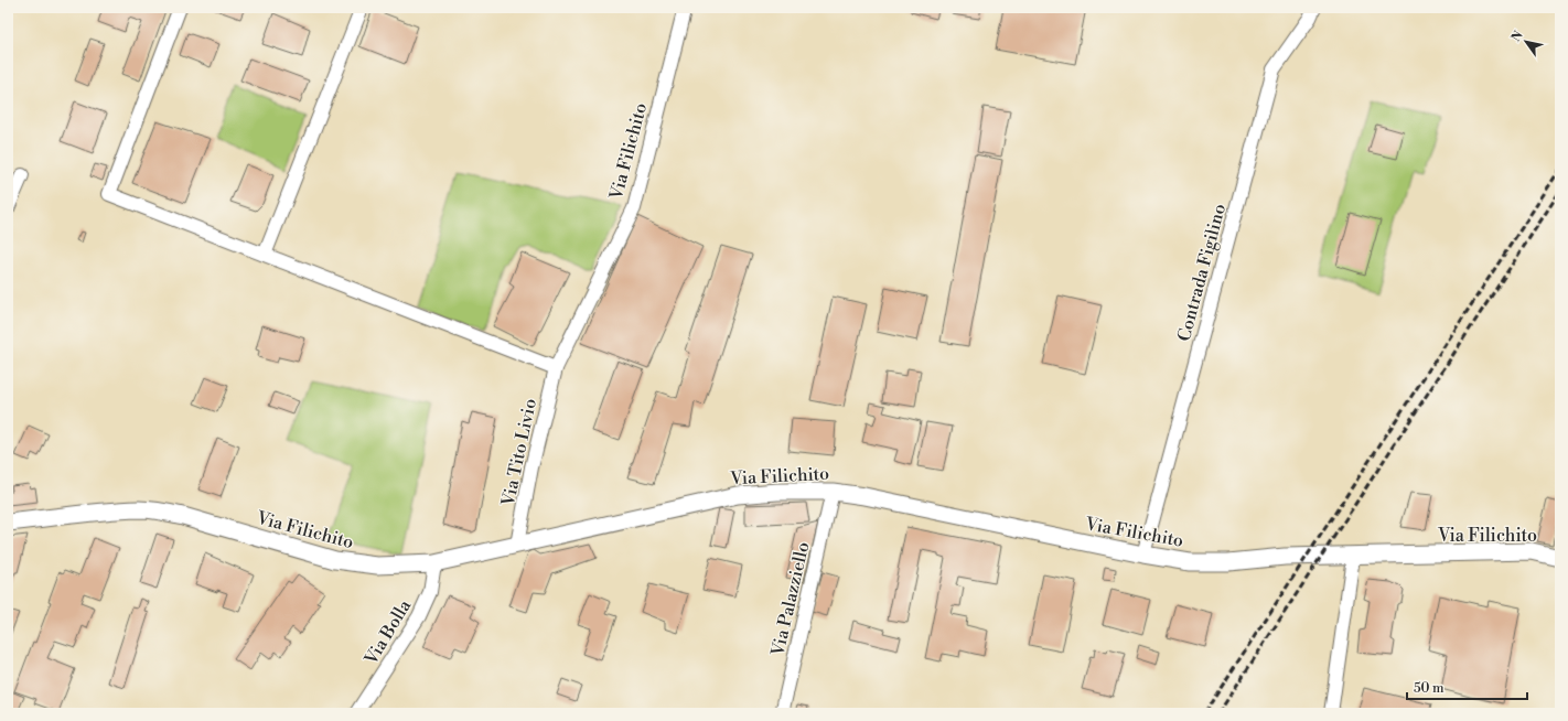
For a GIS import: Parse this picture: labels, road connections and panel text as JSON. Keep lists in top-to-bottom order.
{
  "streets": {
    "street": [
      "Via Filichito",
      "Contrada Figilino",
      "Via Tito Livio",
      "Via Palazziello",
      "Via Bolla"
    ]
  },
  "crossings": [
    ["Via Filichito", "Contrada Figilino"],
    ["Via Filichito", "Via Tito Livio"],
    ["Via Filichito", "Via Palazziello"],
    ["Via Filichito", "Via Bolla"]
  ],
  "scale_bar": "50 m",
  "north": "top left"
}
